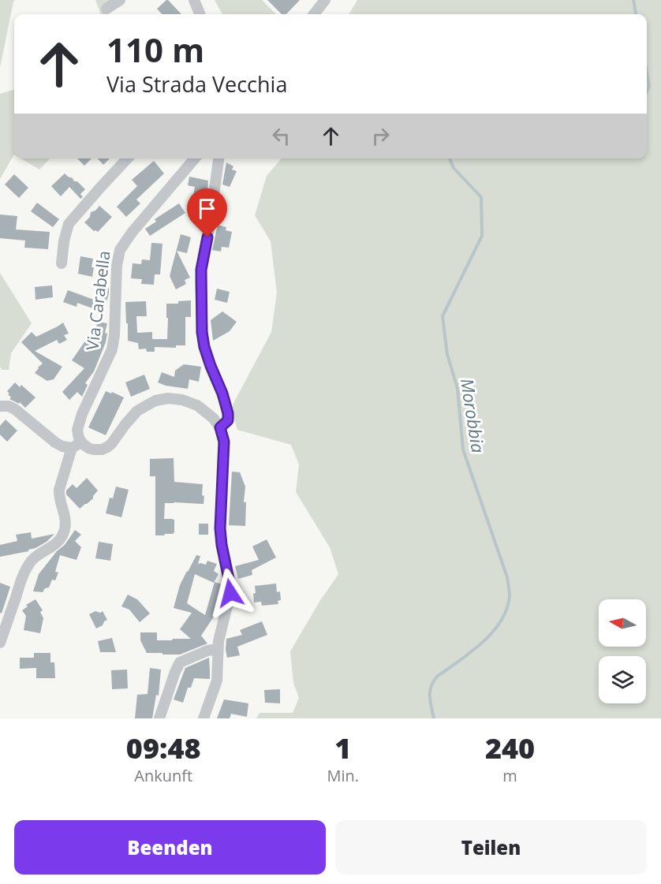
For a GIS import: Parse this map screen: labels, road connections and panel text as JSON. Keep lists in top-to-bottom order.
{
  "streets": {
    "street": ["Via Carabella"]
  },
  "water": ["Morobbia"],
  "north": "left",
  "page": {
    "turn": ["110 m", "Via Strada Vecchia"],
    "eta": [
      "09:48",
      "Ankunft",
      "1",
      "Min.",
      "240",
      "m"
    ],
    "buttons": ["Beenden", "Teilen"]
  }
}
